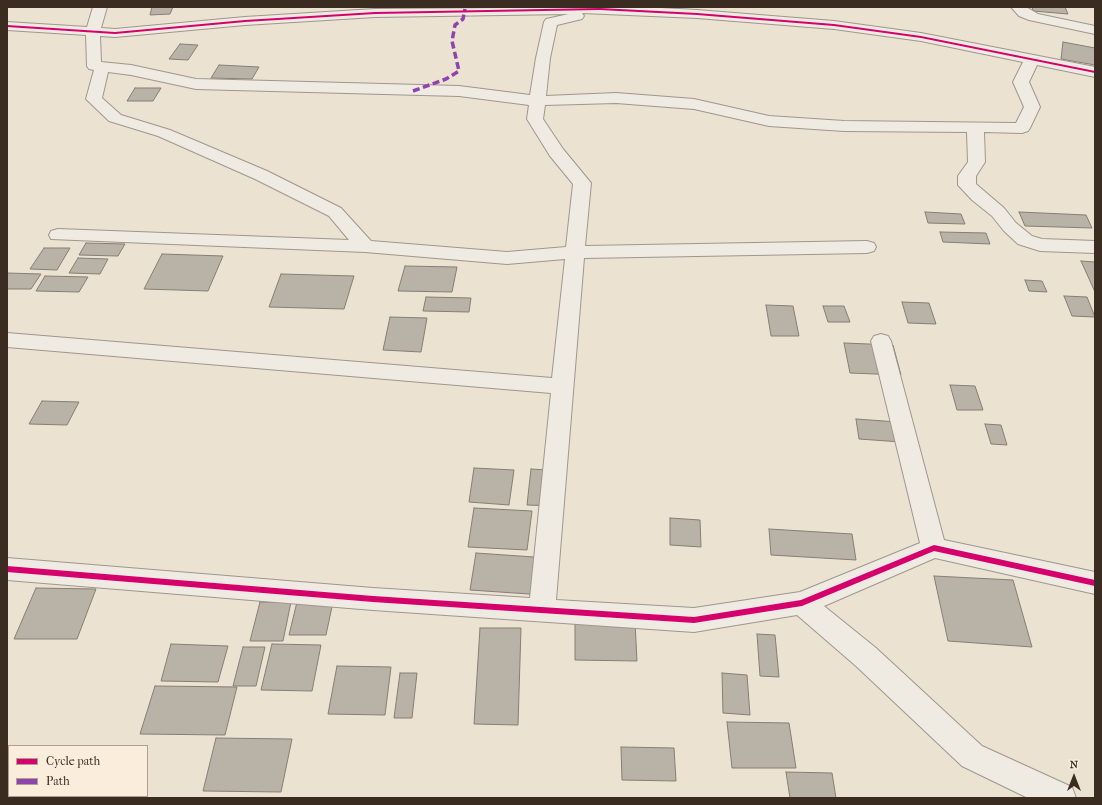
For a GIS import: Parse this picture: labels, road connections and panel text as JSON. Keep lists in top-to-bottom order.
{
  "legend": ["Cycle path", "Path"],
  "north": "top"
}
